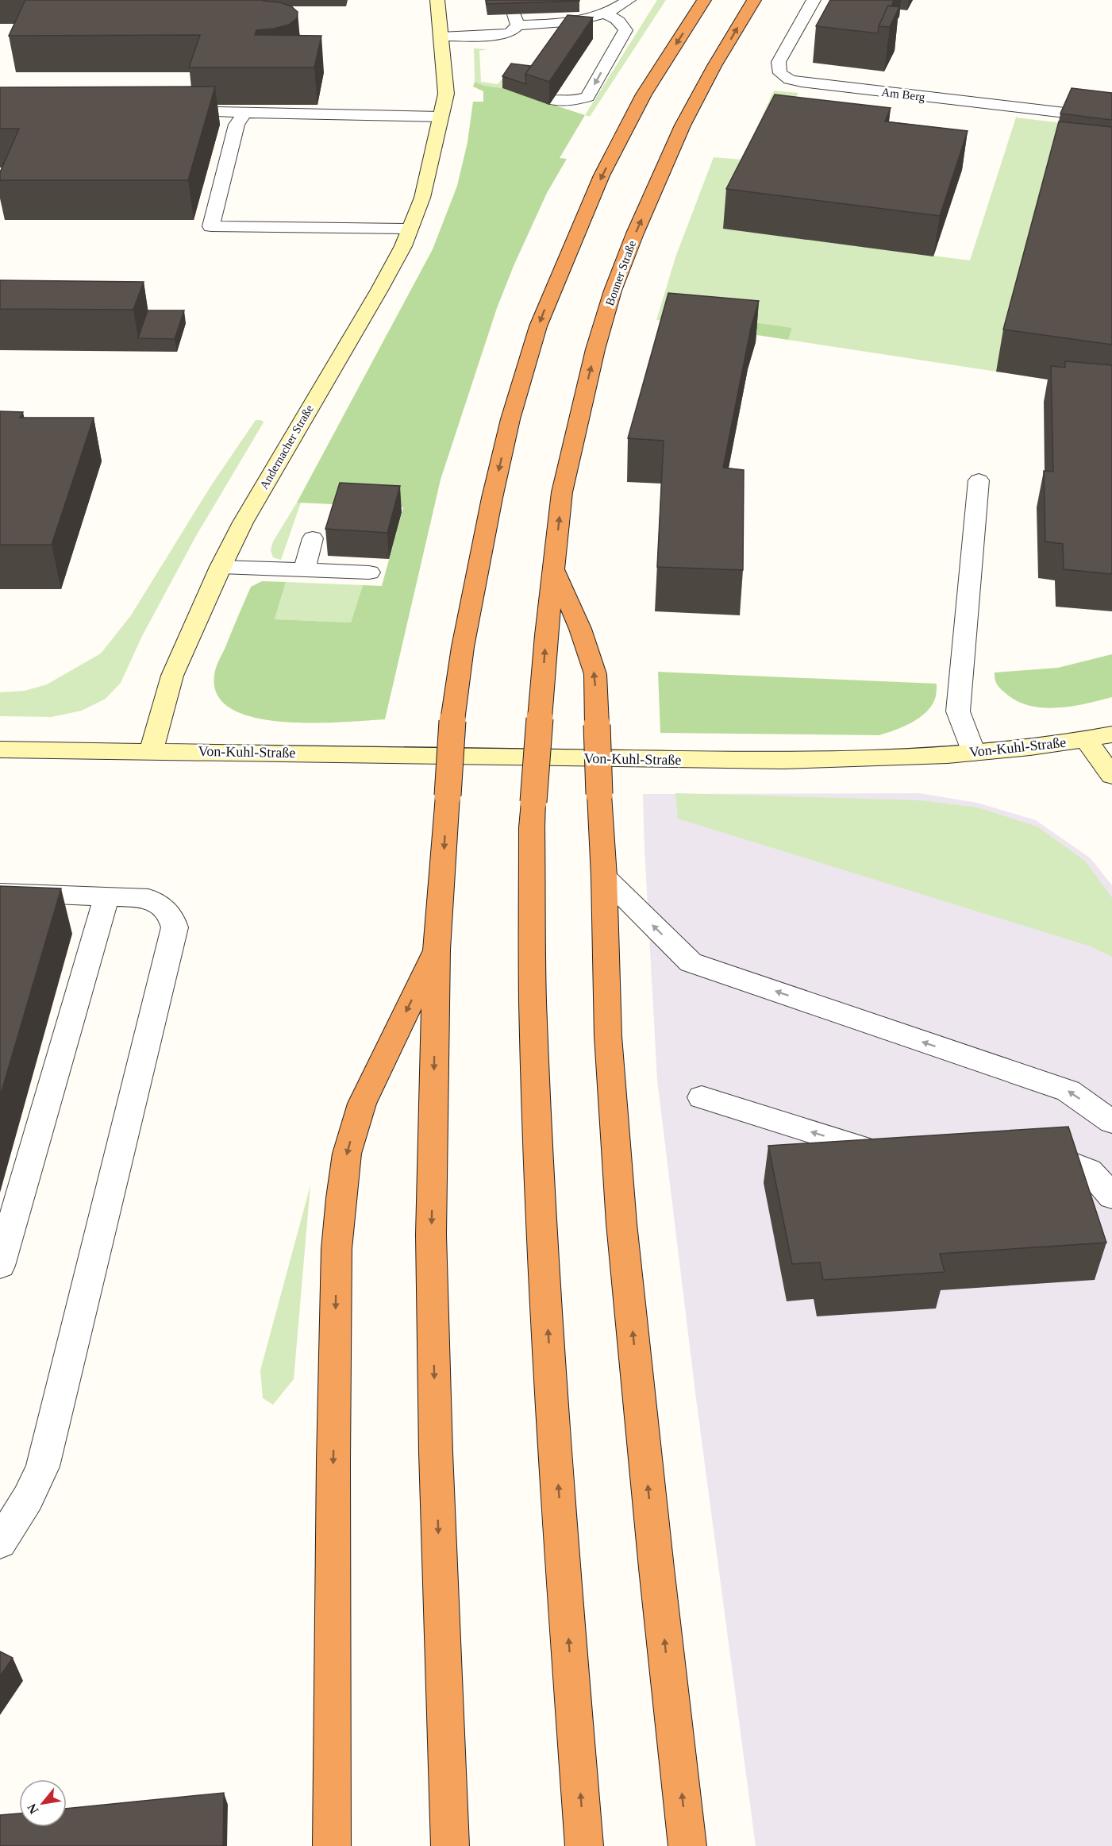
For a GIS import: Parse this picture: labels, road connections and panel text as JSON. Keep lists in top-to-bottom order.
{
  "streets": {
    "highway": ["Bonner Straße"],
    "street": ["Andernacher Straße", "Von-Kuhl-Straße"],
    "lane": ["Am Berg"]
  },
  "crossings": [
    ["Andernacher Straße", "Von-Kuhl-Straße"]
  ],
  "north": "bottom left"
}
